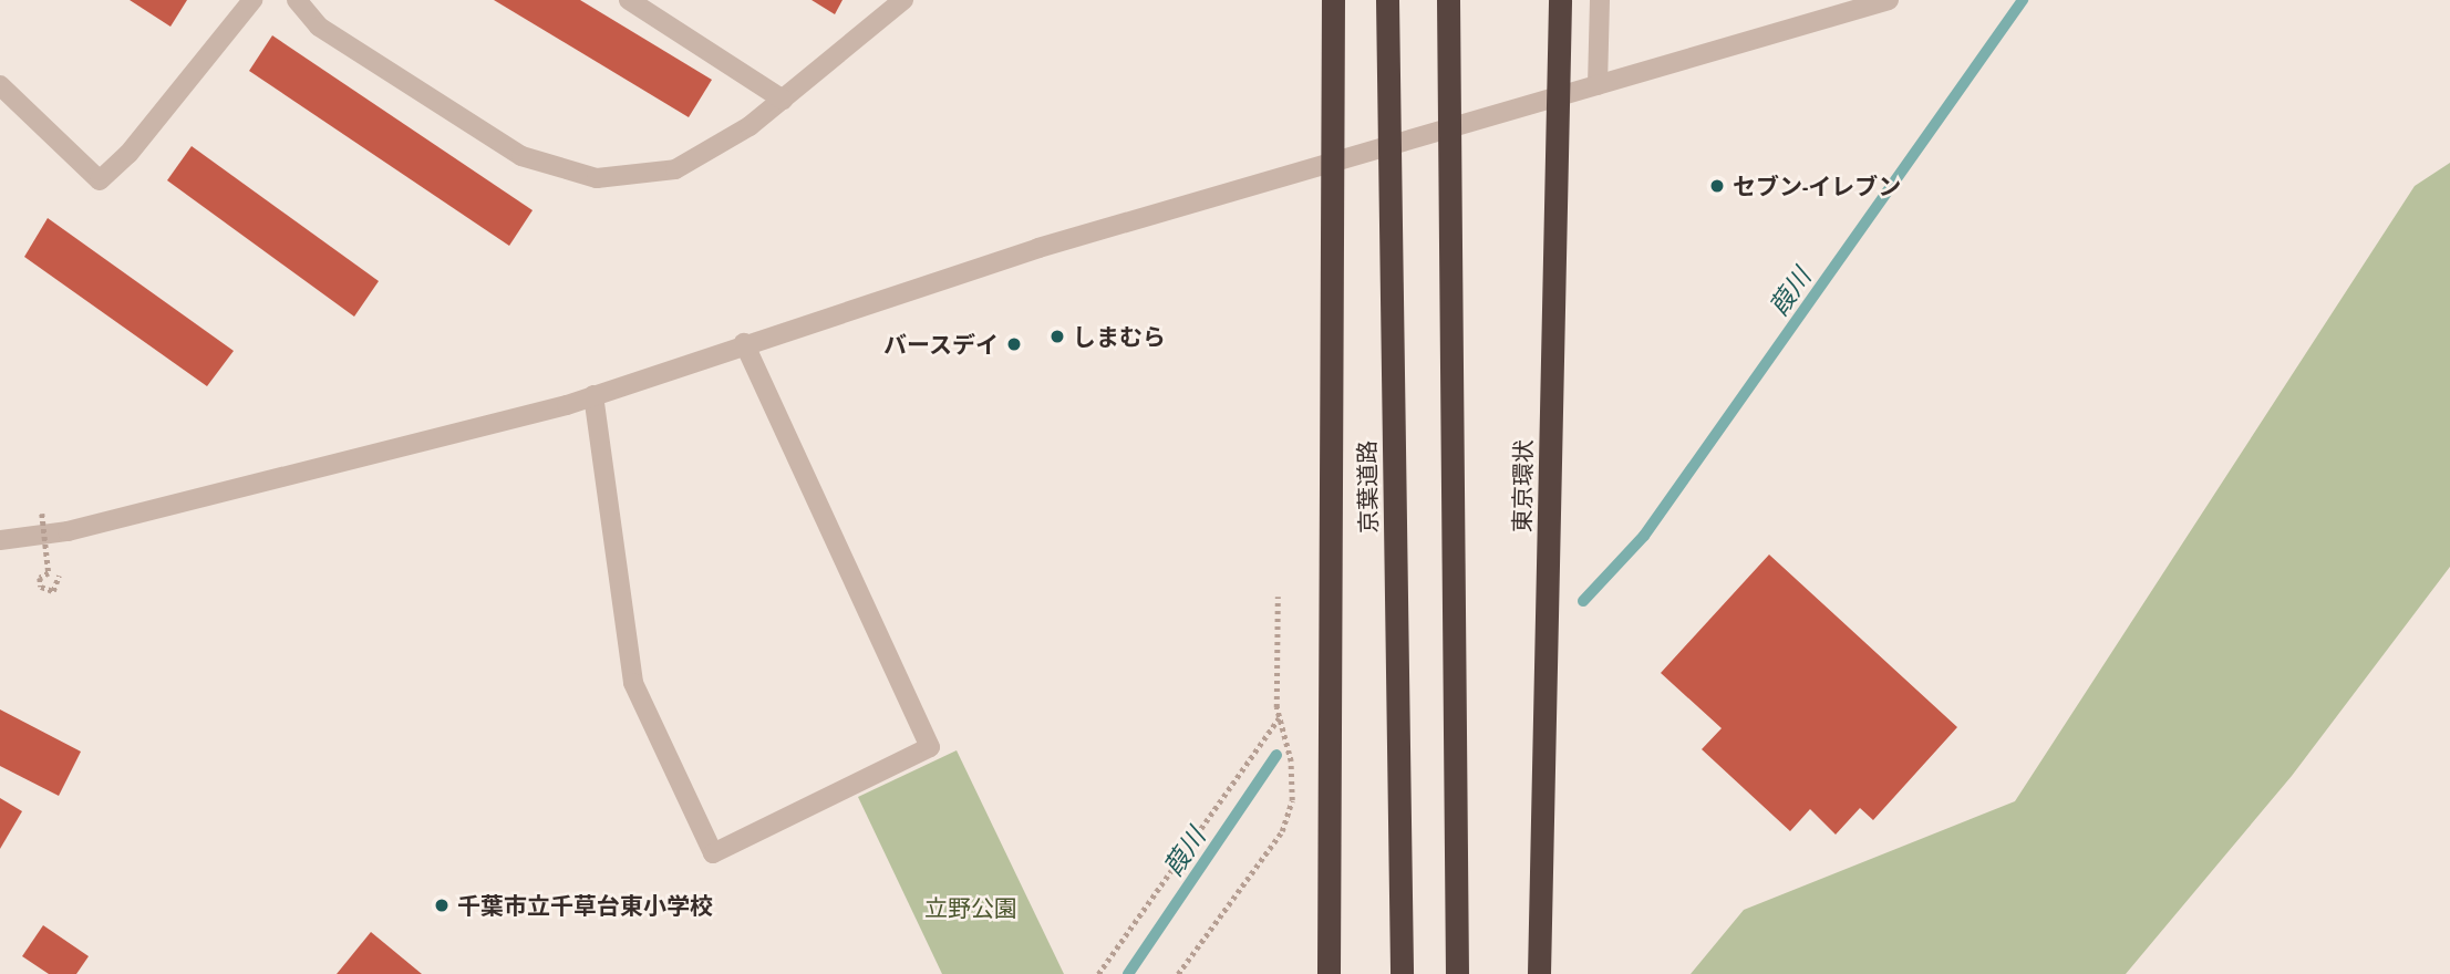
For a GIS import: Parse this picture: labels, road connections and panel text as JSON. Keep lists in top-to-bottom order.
{
  "streets": {
    "highway": ["東京環状", "京葉道路"]
  },
  "water": ["葭川"],
  "parks": ["立野公園"],
  "places": [
    "セブン-イレブン",
    "しまむら",
    "バースデイ",
    "千葉市立千草台東小学校"
  ]
}
